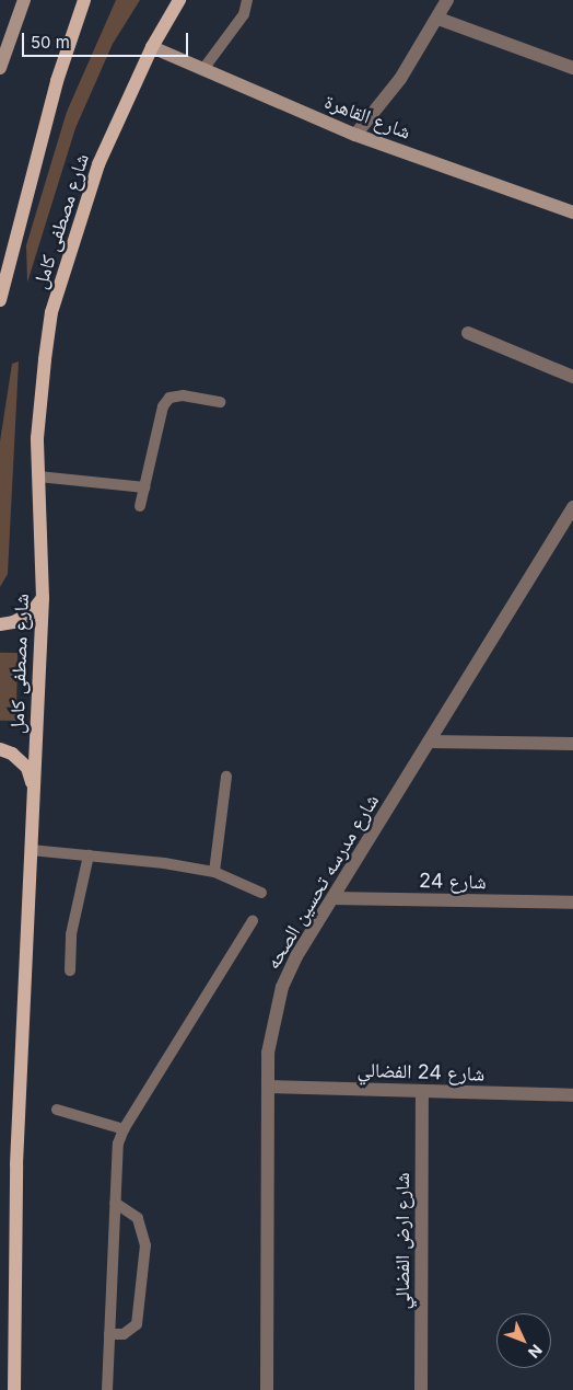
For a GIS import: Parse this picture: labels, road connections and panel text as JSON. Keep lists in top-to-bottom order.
{
  "streets": {
    "main road": ["شارع مصطفى كامل"],
    "street": [
      "شارع القاهرة",
      "شارع مدرسه تحسين الصحه",
      "شارع 24",
      "شارع 24 الفضالي",
      "شارع ارض الفضالي"
    ]
  },
  "crossings": [
    ["شارع القاهرة", "شارع مصطفى كامل"],
    ["شارع مدرسه تحسين الصحه", "شارع 24"],
    ["شارع مدرسه تحسين الصحه", "شارع 24 الفضالي"],
    ["شارع 24 الفضالي", "شارع ارض الفضالي"]
  ],
  "scale_bar": "50 m",
  "north": "bottom right"
}
